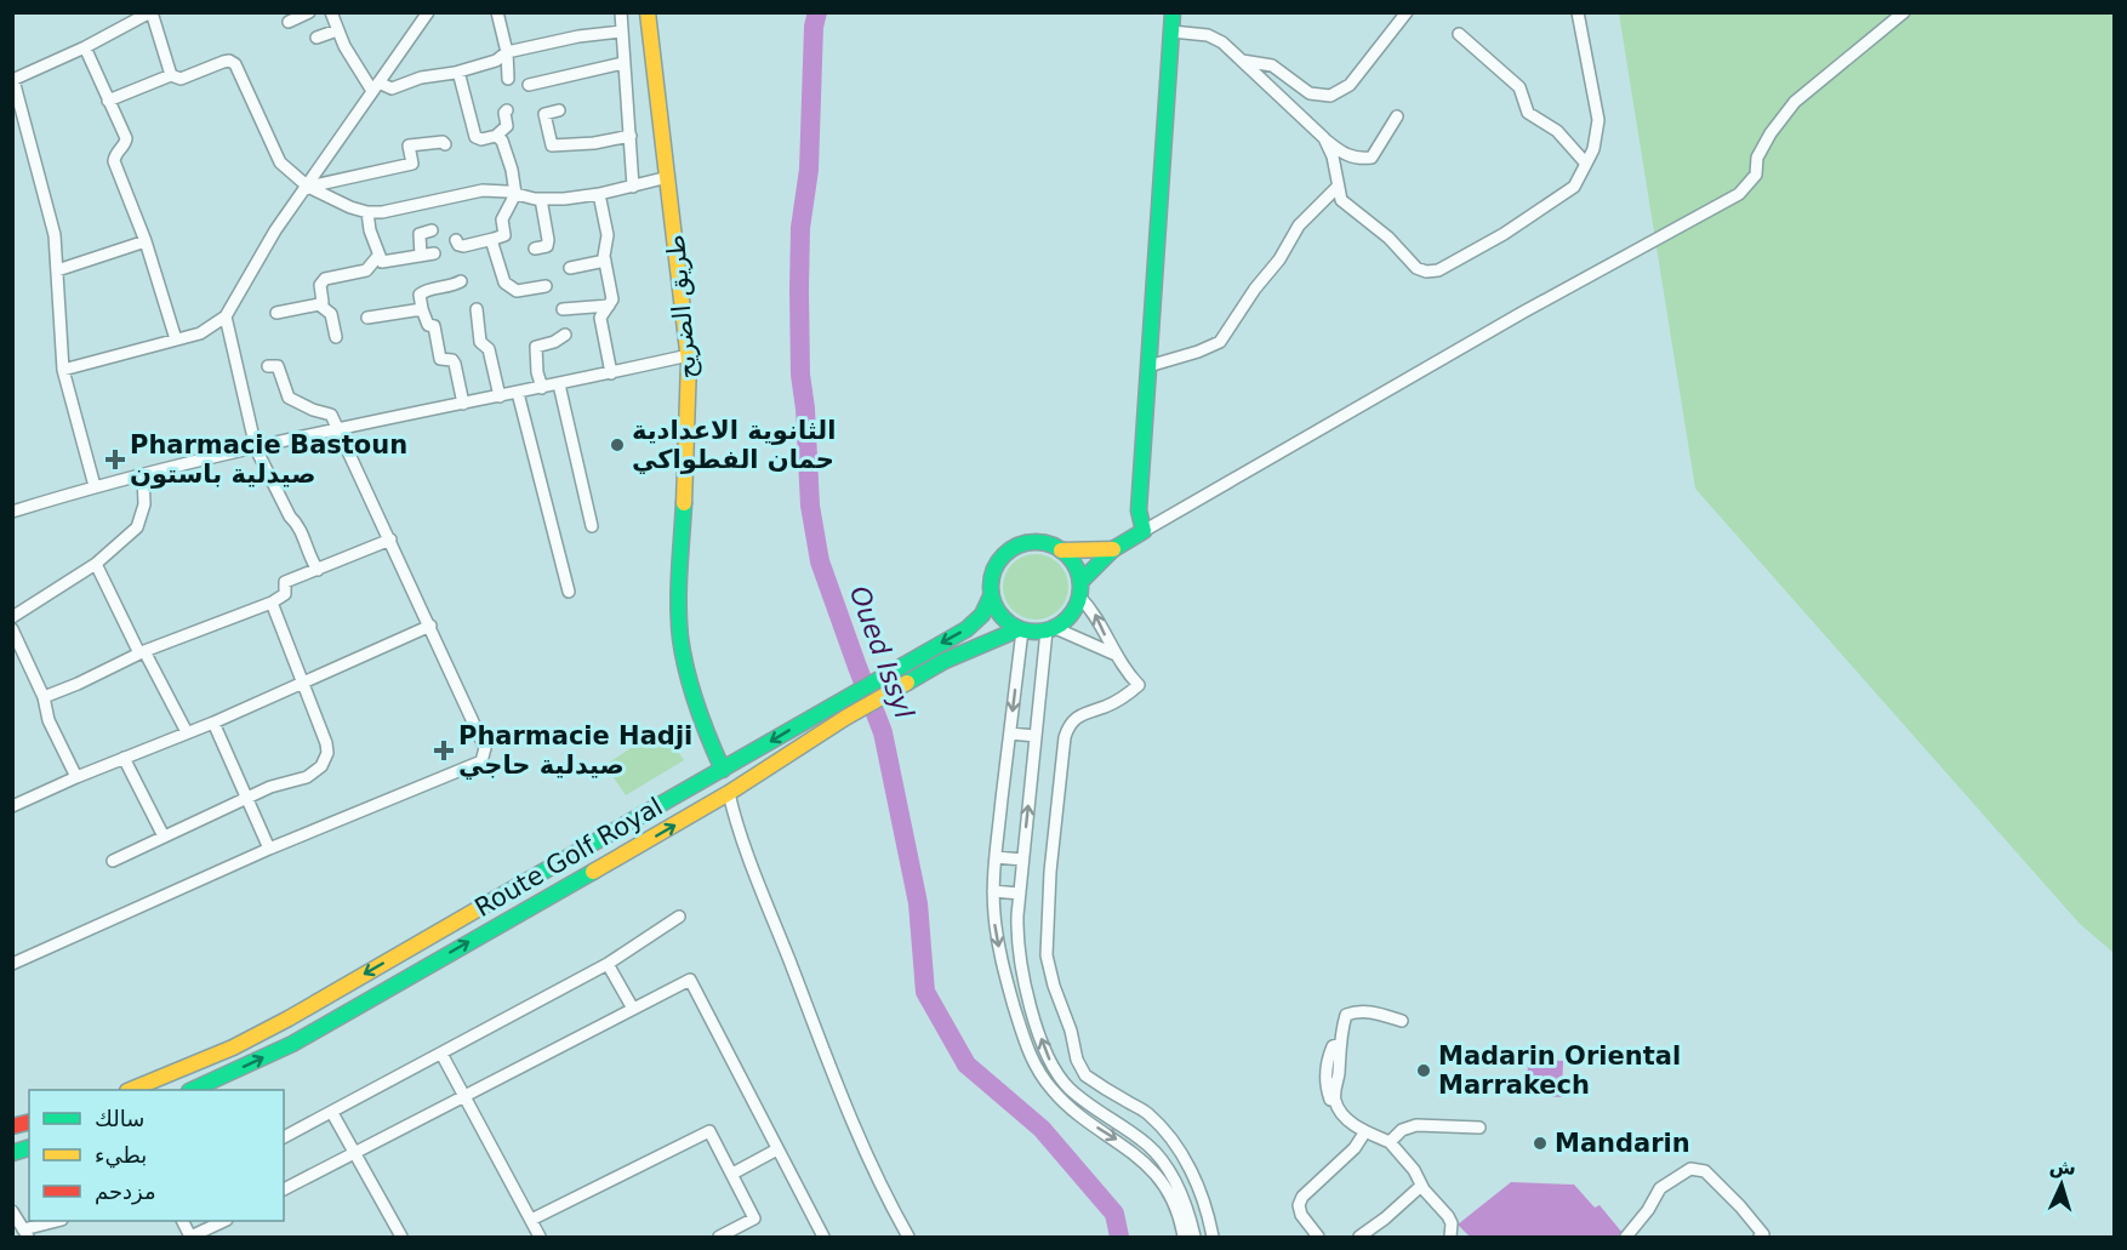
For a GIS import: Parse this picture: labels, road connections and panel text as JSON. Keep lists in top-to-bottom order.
{
  "streets": {
    "street": ["طريق الضريح", "Route Golf Royal"]
  },
  "crossings": [
    ["طريق الضريح", "Route Golf Royal"]
  ],
  "water": ["Oued Issyl"],
  "places": {
    "other": ["الثانوية الاعدادية حمان الفطواكي", "Madarin Oriental Marrakech", "Mandarin"],
    "health": ["Pharmacie Bastoun صيدلية باستون", "Pharmacie Hadji صيدلية حاجي"]
  },
  "legend": ["سالك", "بطيء", "مزدحم"],
  "north": "top"
}
